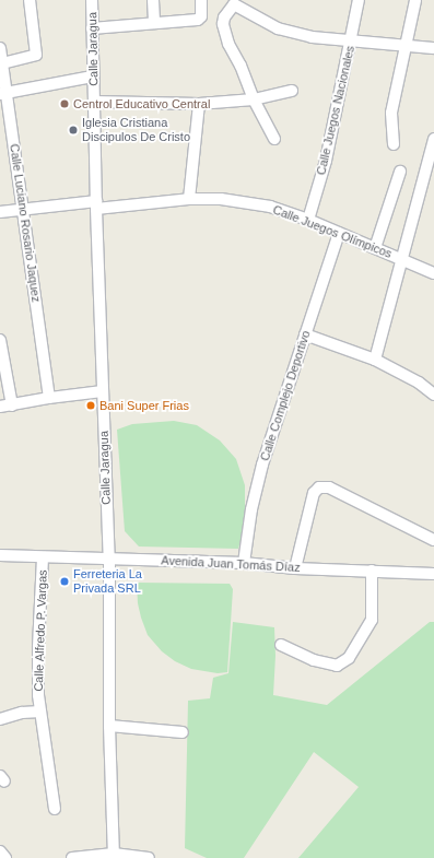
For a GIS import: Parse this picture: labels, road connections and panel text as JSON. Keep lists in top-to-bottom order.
{
  "streets": {
    "street": [
      "Calle Jaragua",
      "Calle Juegos Nacionales",
      "Calle Luciano Rosario Jaquez",
      "Calle Juegos Olímpicos",
      "Calle Complejo Deportivo",
      "Avenida Juan Tomás Díaz",
      "Calle Alfredo P. Vargas"
    ]
  },
  "crossings": [
    ["Calle Jaragua", "Calle Juegos Olímpicos"],
    ["Calle Jaragua", "Avenida Juan Tomás Díaz"],
    ["Calle Juegos Nacionales", "Calle Juegos Olímpicos"],
    ["Calle Luciano Rosario Jaquez", "Calle Juegos Olímpicos"],
    ["Calle Juegos Olímpicos", "Calle Complejo Deportivo"],
    ["Calle Complejo Deportivo", "Avenida Juan Tomás Díaz"],
    ["Avenida Juan Tomás Díaz", "Calle Alfredo P. Vargas"]
  ],
  "places": [
    "Centrol Educativo Central",
    "Iglesia Cristiana Discipulos De Cristo",
    "Bani Super Frias",
    "Ferreteria La Privada SRL"
  ]
}
